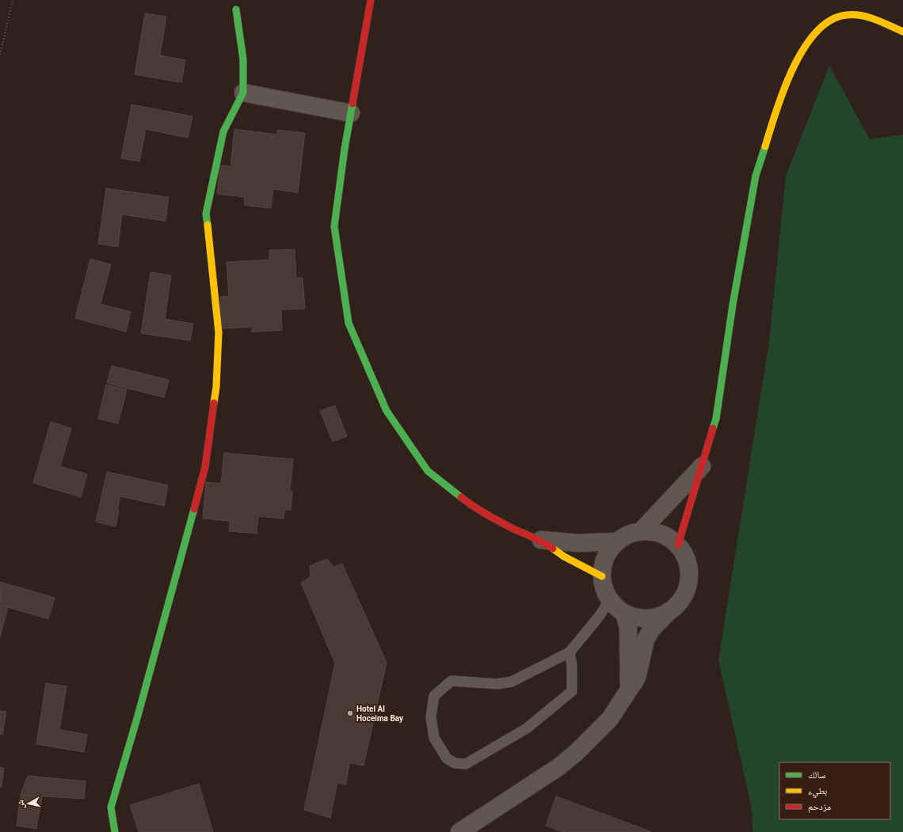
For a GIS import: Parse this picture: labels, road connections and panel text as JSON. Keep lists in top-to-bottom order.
{
  "places": ["Hotel Al Hoceima Bay"],
  "legend": ["سالك", "بطيء", "مزدحم"],
  "north": "left"
}
